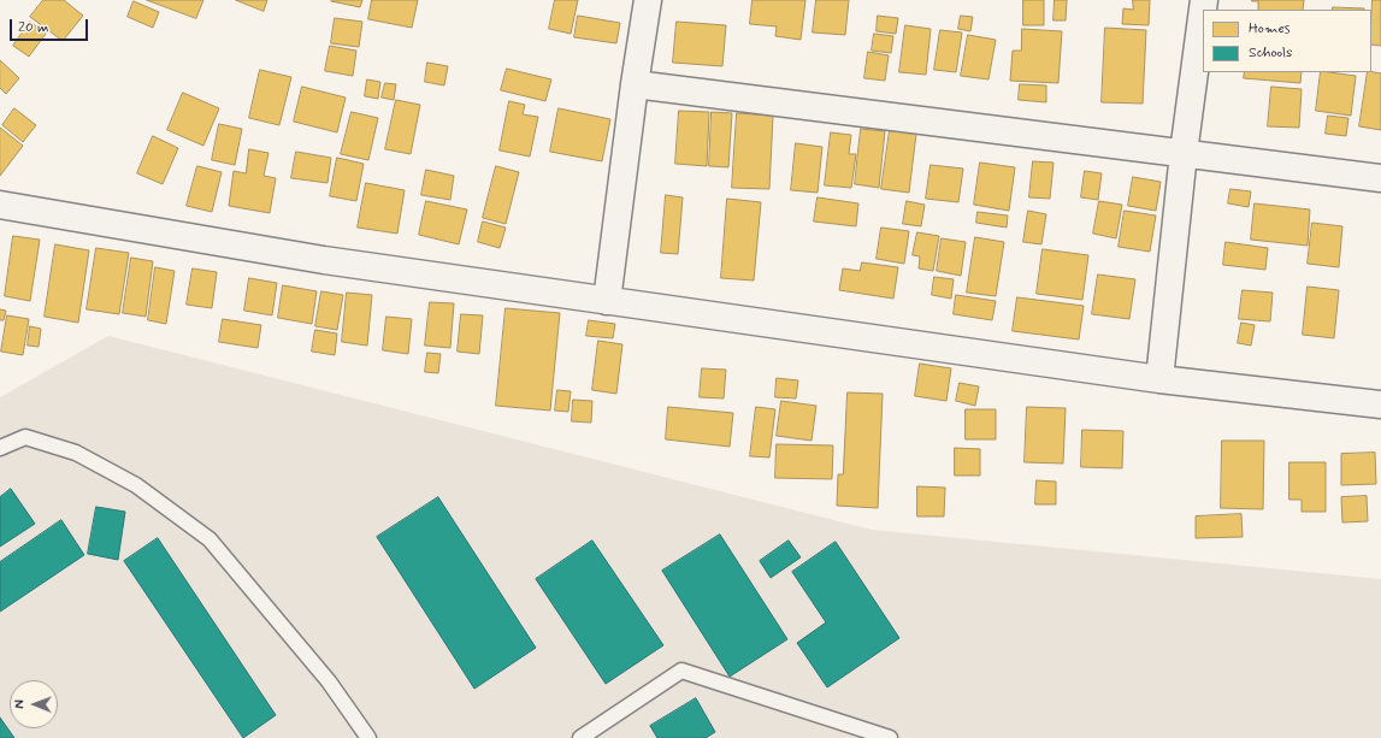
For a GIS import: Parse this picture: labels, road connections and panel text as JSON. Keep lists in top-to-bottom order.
{
  "legend": ["Homes", "Schools"],
  "scale_bar": "20 m",
  "north": "left"
}
